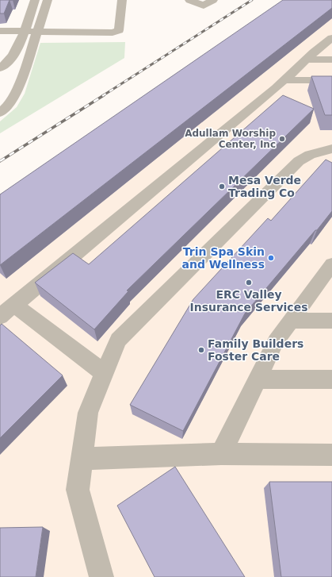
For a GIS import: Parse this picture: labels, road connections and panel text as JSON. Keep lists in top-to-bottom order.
{
  "places": [
    "Adullam Worship Center, Inc",
    "Mesa Verde Trading Co",
    "Trin Spa Skin and Wellness",
    "ERC Valley Insurance Services",
    "Family Builders Foster Care"
  ]
}
